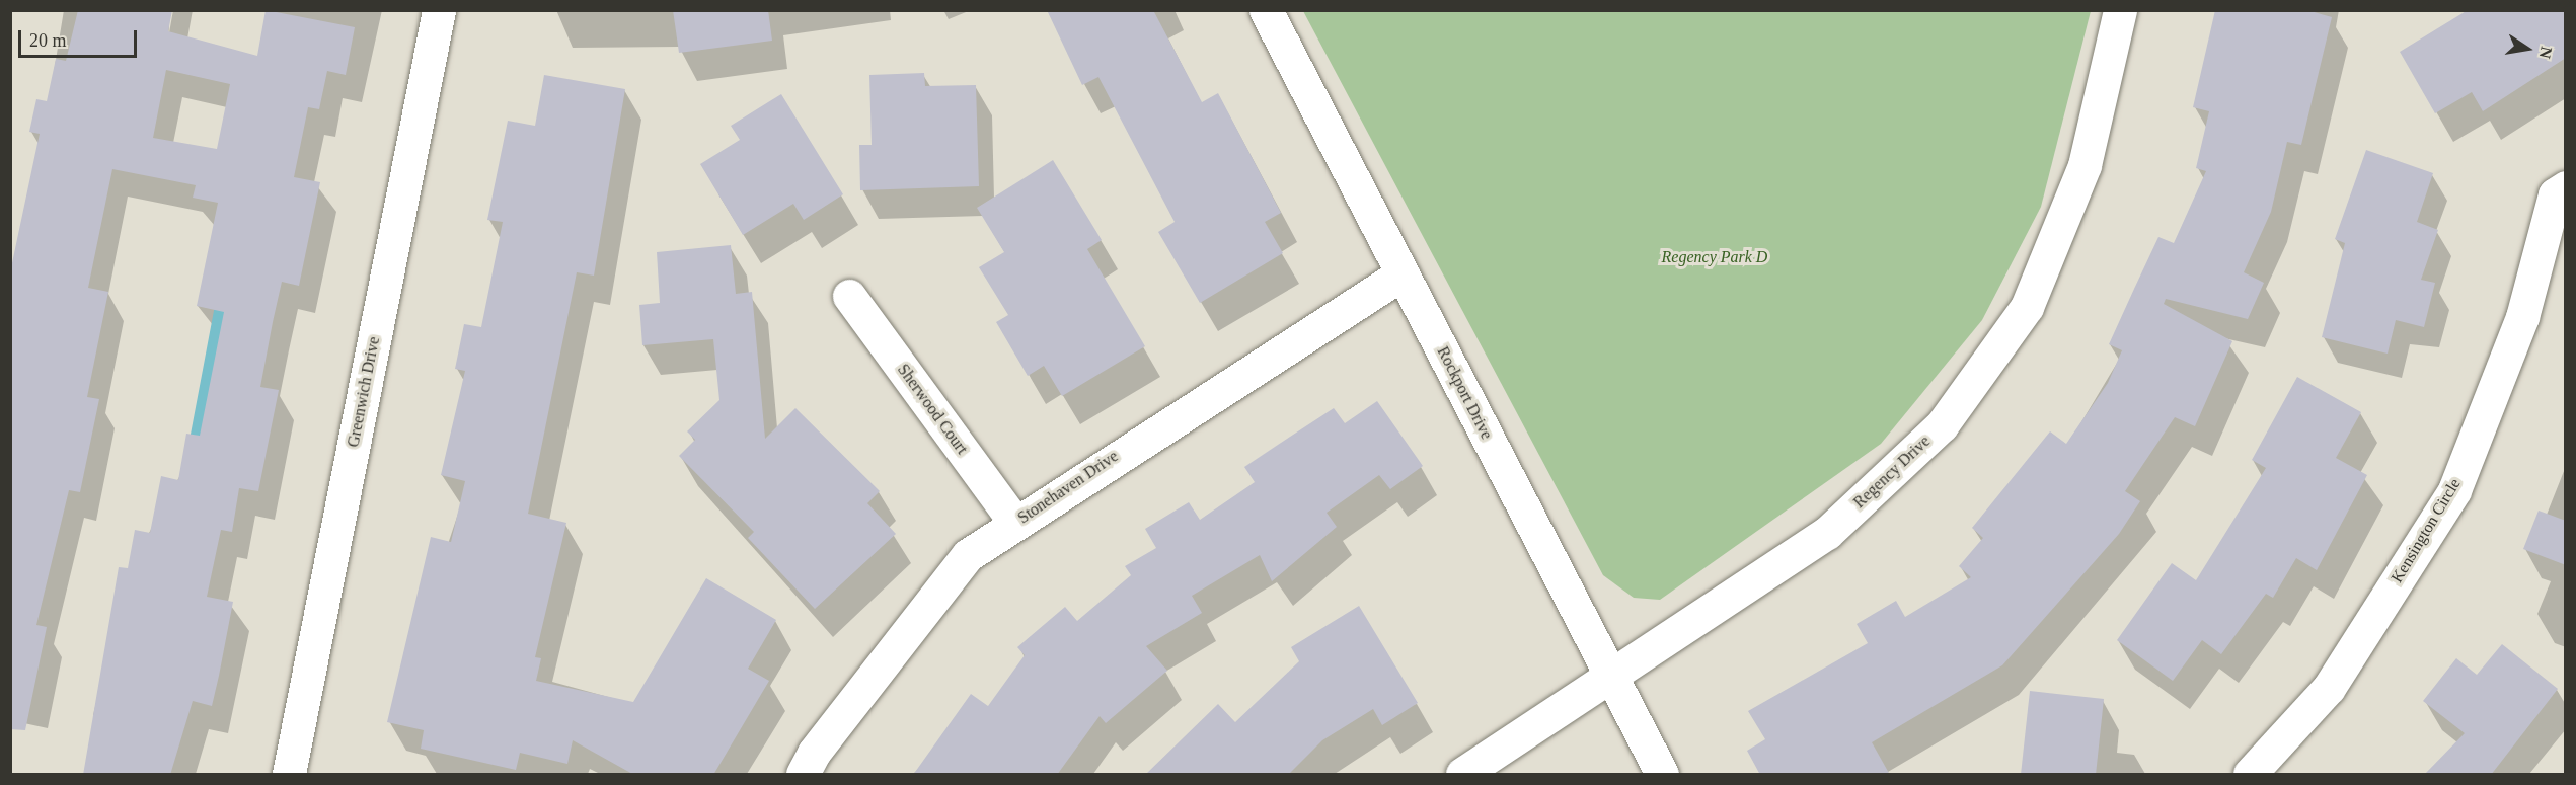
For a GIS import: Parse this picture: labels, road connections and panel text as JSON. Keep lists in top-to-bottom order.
{
  "streets": {
    "street": [
      "Greenwich Drive",
      "Rockport Drive",
      "Sherwood Court",
      "Regency Drive",
      "Stonehaven Drive",
      "Kensington Circle"
    ]
  },
  "crossings": [
    ["Rockport Drive", "Regency Drive"],
    ["Rockport Drive", "Stonehaven Drive"],
    ["Sherwood Court", "Stonehaven Drive"]
  ],
  "parks": ["Regency Park D"],
  "scale_bar": "20 m",
  "north": "right"
}
